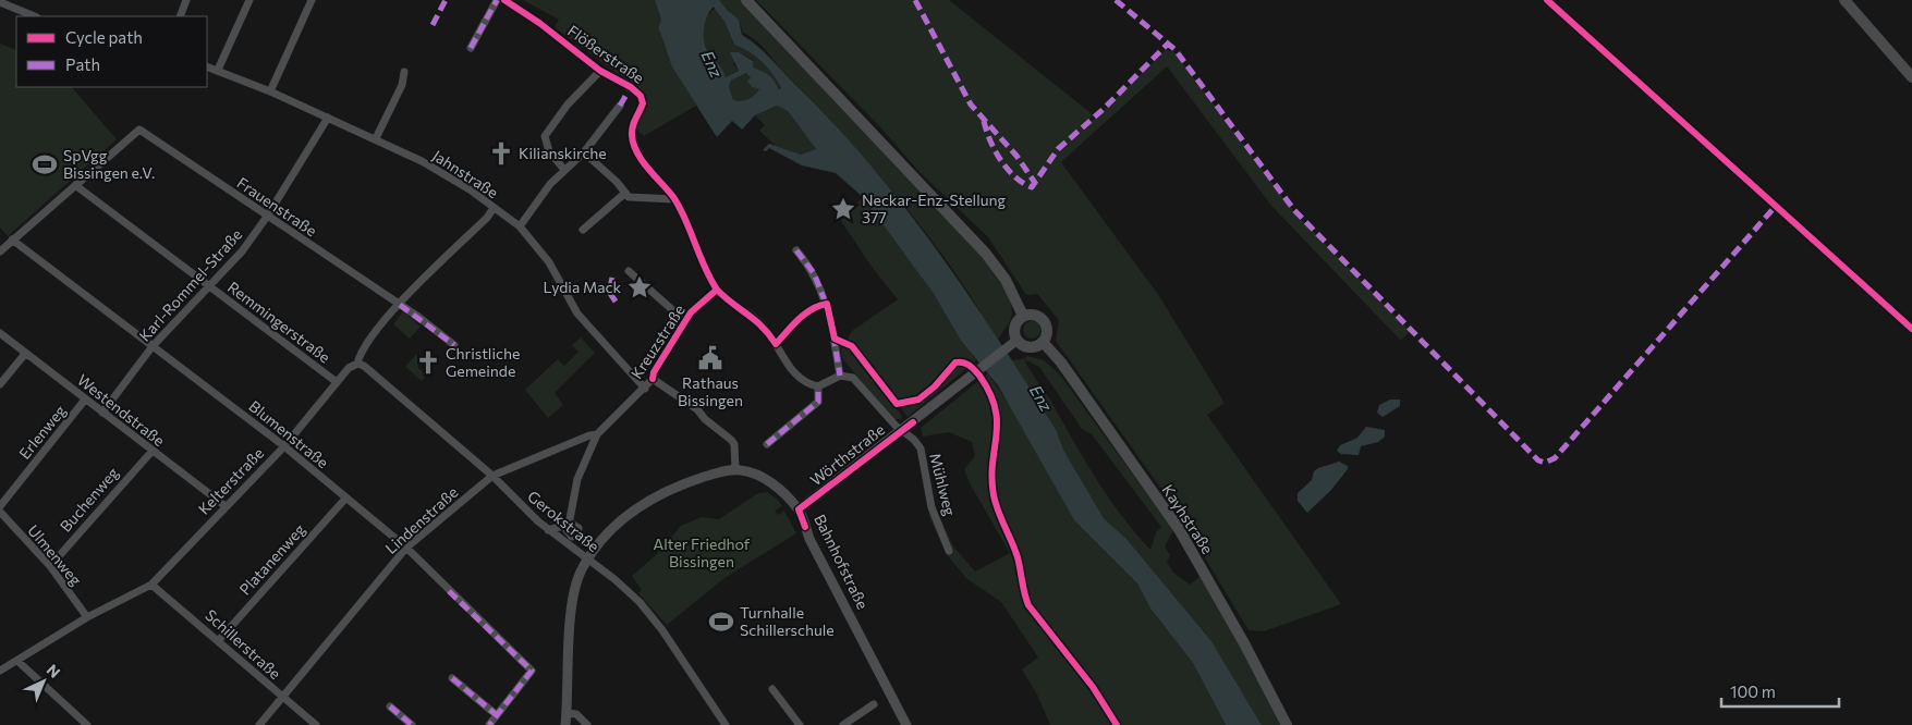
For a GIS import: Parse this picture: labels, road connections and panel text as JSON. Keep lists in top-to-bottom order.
{
  "streets": {
    "main road": ["Kayhstraße"],
    "street": [
      "Flößerstraße",
      "Jahnstraße",
      "Frauenstraße",
      "Karl-Rommel-Straße",
      "Remmingerstraße",
      "Kreuzstraße",
      "Westendstraße",
      "Erlenweg",
      "Blumenstraße",
      "Wörthstraße",
      "Kelterstraße",
      "Mühlweg",
      "Buchenweg",
      "Lindenstraße",
      "Gerokstraße",
      "Ulmenweg",
      "Platanenweg",
      "Bahnhofstraße",
      "Schillerstraße"
    ]
  },
  "crossings": [
    ["Flößerstraße", "Kreuzstraße"],
    ["Jahnstraße", "Karl-Rommel-Straße"],
    ["Jahnstraße", "Kreuzstraße"],
    ["Jahnstraße", "Kelterstraße"],
    ["Frauenstraße", "Karl-Rommel-Straße"],
    ["Frauenstraße", "Remmingerstraße"],
    ["Frauenstraße", "Kelterstraße"],
    ["Karl-Rommel-Straße", "Remmingerstraße"],
    ["Karl-Rommel-Straße", "Westendstraße"],
    ["Karl-Rommel-Straße", "Blumenstraße"],
    ["Remmingerstraße", "Kelterstraße"],
    ["Kreuzstraße", "Lindenstraße"],
    ["Kreuzstraße", "Gerokstraße"],
    ["Westendstraße", "Erlenweg"],
    ["Westendstraße", "Kelterstraße"],
    ["Westendstraße", "Buchenweg"],
    ["Blumenstraße", "Kelterstraße"],
    ["Blumenstraße", "Lindenstraße"],
    ["Blumenstraße", "Platanenweg"],
    ["Wörthstraße", "Mühlweg"],
    ["Wörthstraße", "Kayhstraße"],
    ["Wörthstraße", "Bahnhofstraße"],
    ["Kelterstraße", "Gerokstraße"],
    ["Kelterstraße", "Ulmenweg"],
    ["Kelterstraße", "Schillerstraße"],
    ["Buchenweg", "Ulmenweg"],
    ["Lindenstraße", "Gerokstraße"],
    ["Lindenstraße", "Schillerstraße"],
    ["Platanenweg", "Schillerstraße"]
  ],
  "water": ["Enz"],
  "parks": ["Alter Friedhof Bissingen"],
  "places": {
    "church": ["Kilianskirche", "Christliche Gemeinde"],
    "sports": ["SpVgg Bissingen e.V.", "Turnhalle Schillerschule"],
    "place": ["Neckar-Enz-Stellung 377", "Lydia Mack"],
    "public building": ["Rathaus Bissingen"]
  },
  "legend": ["Cycle path", "Path"],
  "scale_bar": "100 m",
  "north": "top right"
}
